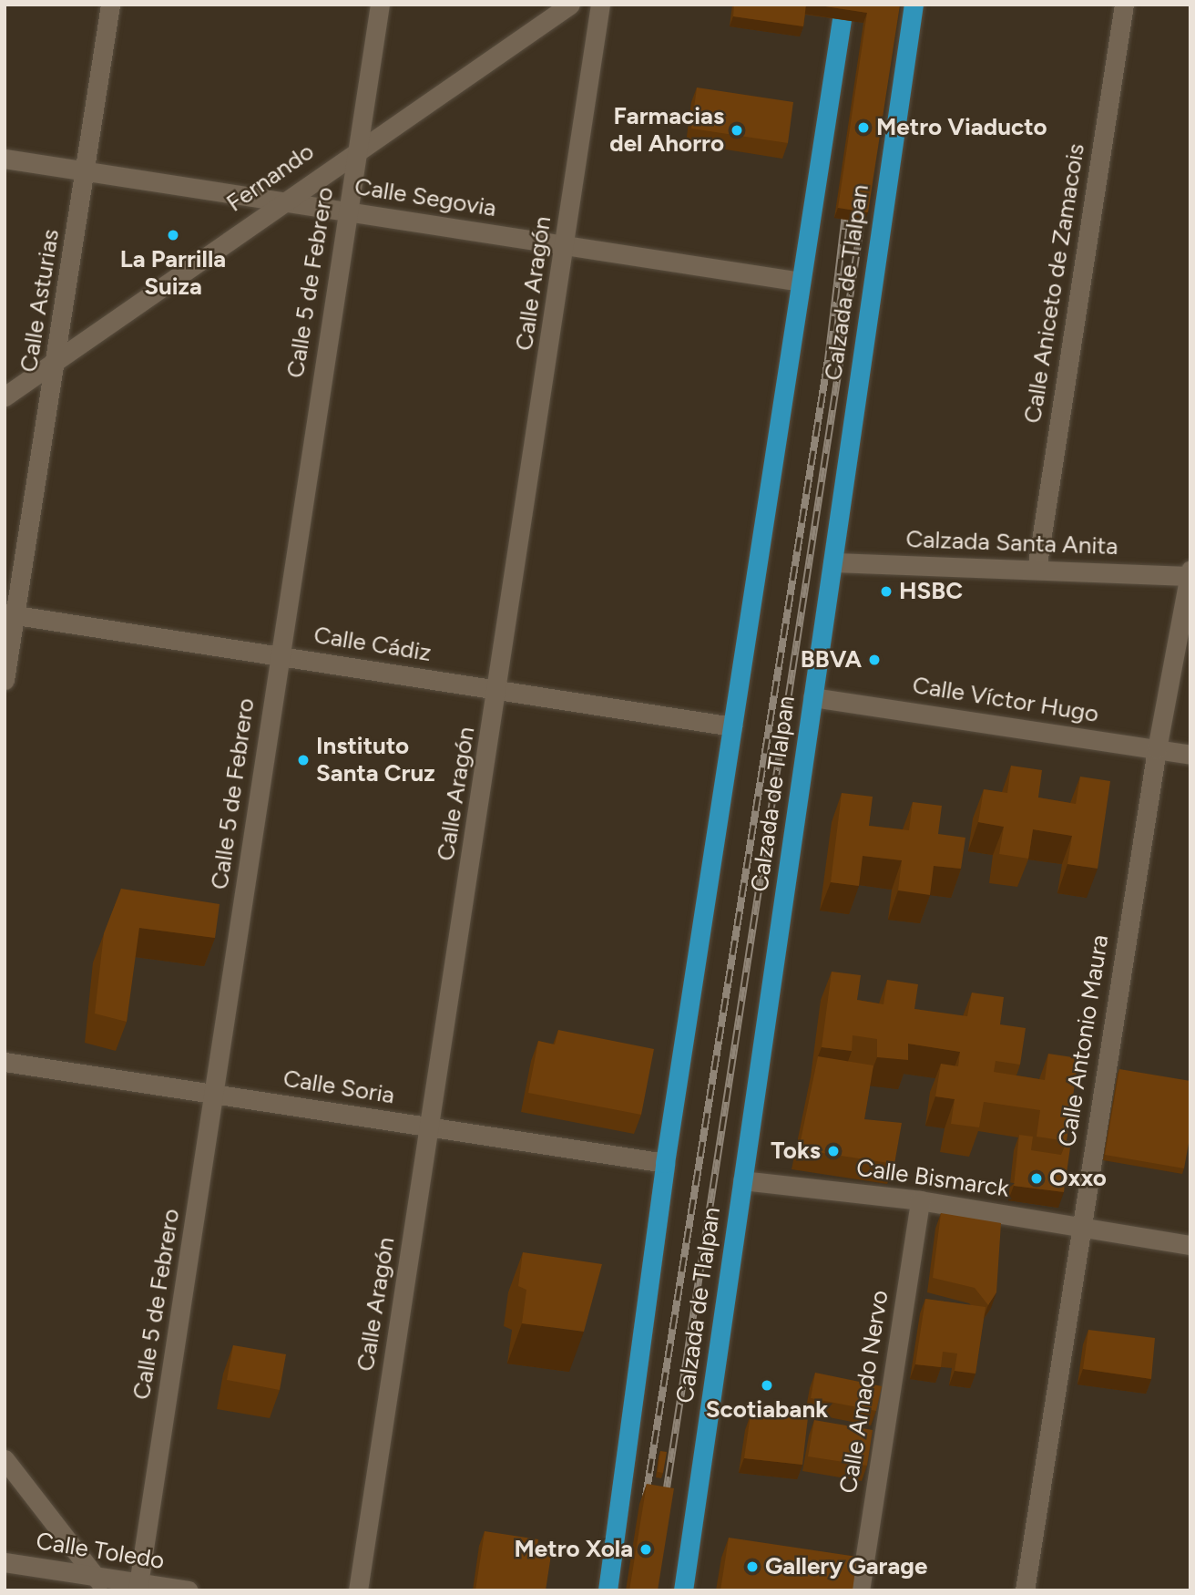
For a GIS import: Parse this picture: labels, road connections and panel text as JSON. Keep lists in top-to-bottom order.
{
  "streets": {
    "highway": ["Calzada de Tlalpan"],
    "street": [
      "Fernando",
      "Calle Segovia",
      "Calle 5 de Febrero",
      "Calle Aragón",
      "Calle Aniceto de Zamacois",
      "Calle Asturias",
      "Calzada Santa Anita",
      "Calle Cádiz",
      "Calle Víctor Hugo",
      "Calle Antonio Maura",
      "Calle Soria",
      "Calle Bismarck",
      "Calle Amado Nervo",
      "Calle Toledo"
    ]
  },
  "crossings": [
    ["Fernando", "Calle Segovia"],
    ["Fernando", "Calle 5 de Febrero"],
    ["Fernando", "Calle Asturias"],
    ["Calle Segovia", "Calle 5 de Febrero"],
    ["Calle Segovia", "Calzada de Tlalpan"],
    ["Calle Segovia", "Calle Aragón"],
    ["Calle Segovia", "Calle Asturias"],
    ["Calle 5 de Febrero", "Calle Cádiz"],
    ["Calle 5 de Febrero", "Calle Soria"],
    ["Calle 5 de Febrero", "Calle Toledo"],
    ["Calzada de Tlalpan", "Calzada Santa Anita"],
    ["Calzada de Tlalpan", "Calle Cádiz"],
    ["Calzada de Tlalpan", "Calle Víctor Hugo"],
    ["Calzada de Tlalpan", "Calle Soria"],
    ["Calzada de Tlalpan", "Calle Bismarck"],
    ["Calle Aragón", "Calle Cádiz"],
    ["Calle Aragón", "Calle Soria"],
    ["Calle Aniceto de Zamacois", "Calzada Santa Anita"],
    ["Calle Asturias", "Calle Cádiz"],
    ["Calzada Santa Anita", "Calle Antonio Maura"],
    ["Calle Víctor Hugo", "Calle Antonio Maura"],
    ["Calle Antonio Maura", "Calle Bismarck"],
    ["Calle Bismarck", "Calle Amado Nervo"]
  ],
  "places": [
    "Metro Viaducto",
    "Farmacias del Ahorro",
    "La Parrilla Suiza",
    "HSBC",
    "BBVA",
    "Instituto Santa Cruz",
    "Toks",
    "Oxxo",
    "Scotiabank",
    "Metro Xola",
    "Gallery Garage"
  ]
}
